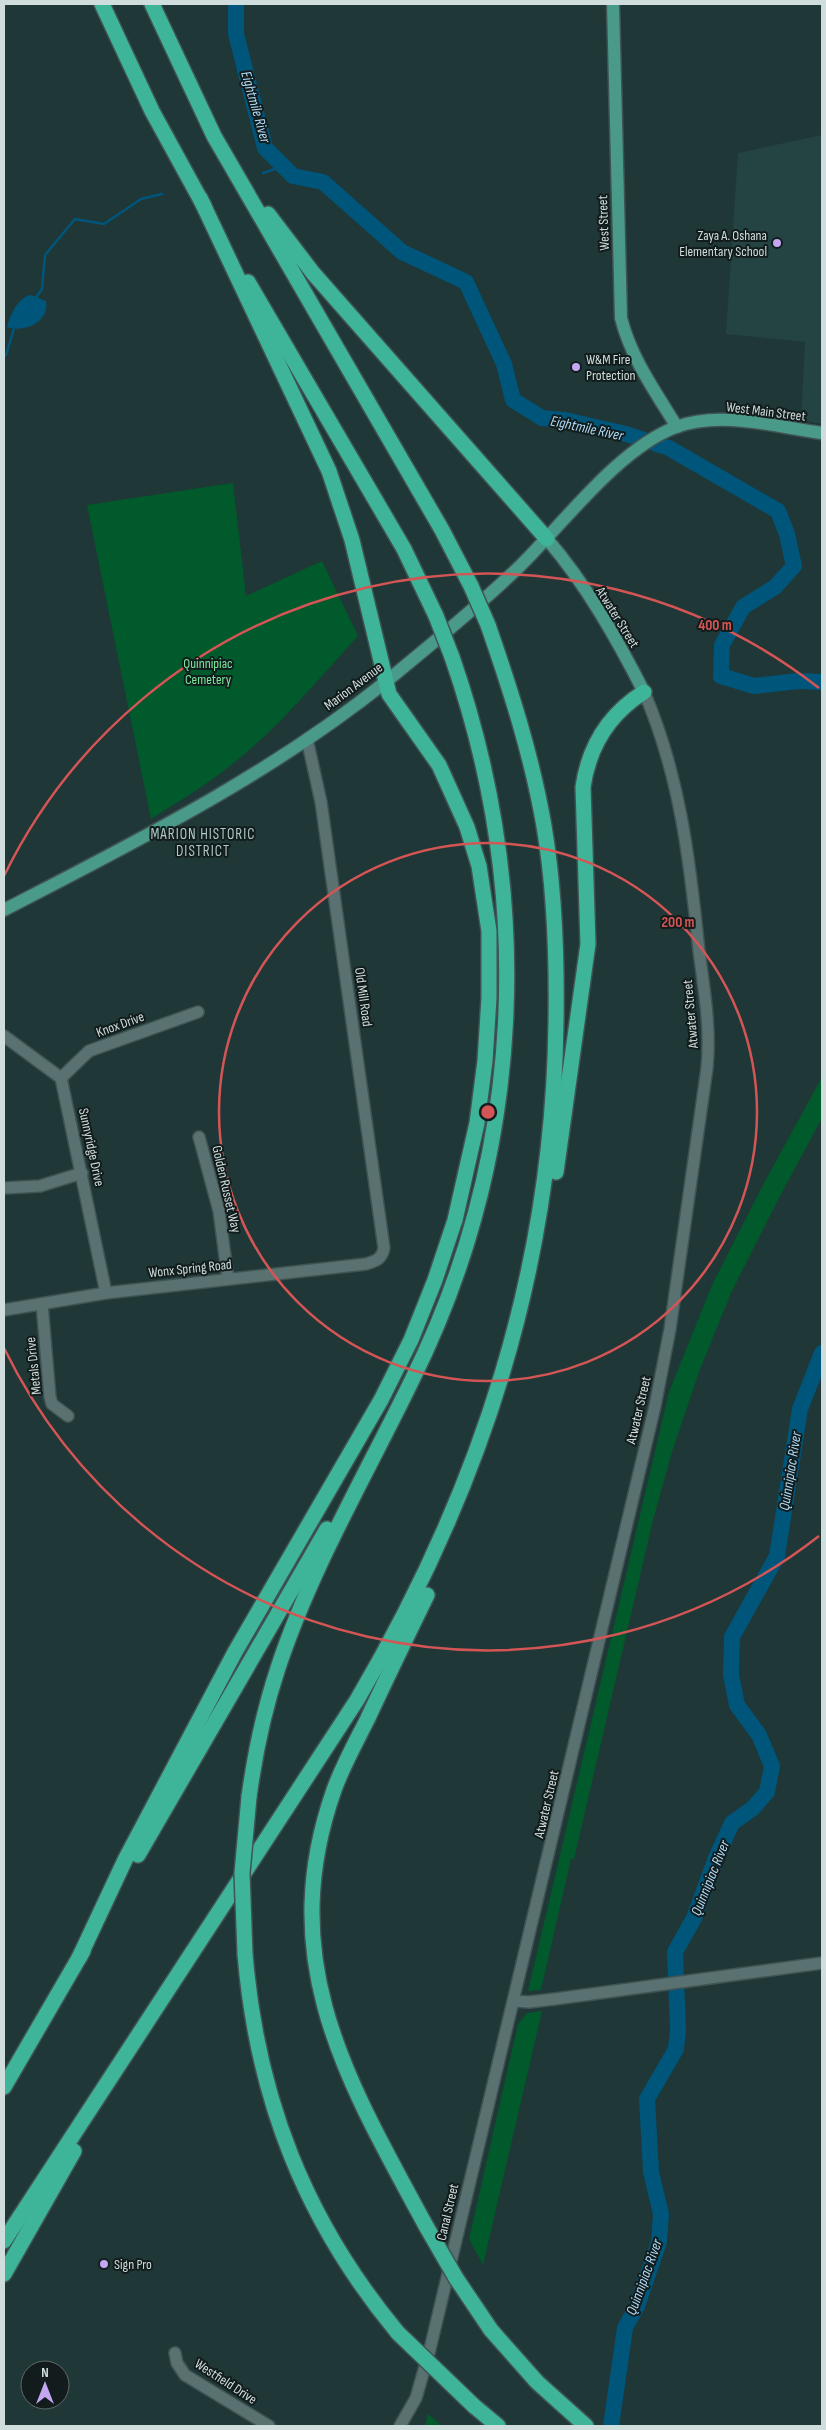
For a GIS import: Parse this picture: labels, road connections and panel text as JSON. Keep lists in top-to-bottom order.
{
  "streets": {
    "main road": [
      "West Street",
      "West Main Street",
      "Atwater Street",
      "Marion Avenue"
    ],
    "street": [
      "Old Mill Road",
      "Knox Drive",
      "Sunnyridge Drive",
      "Golden Russet Way",
      "Wonx Spring Road",
      "Metals Drive",
      "Canal Street",
      "Westfield Drive"
    ]
  },
  "crossings": [
    ["West Street", "West Main Street"],
    ["West Street", "Marion Avenue"],
    ["West Main Street", "Marion Avenue"],
    ["Atwater Street", "Marion Avenue"],
    ["Atwater Street", "Canal Street"],
    ["Marion Avenue", "Old Mill Road"],
    ["Old Mill Road", "Wonx Spring Road"],
    ["Knox Drive", "Sunnyridge Drive"],
    ["Sunnyridge Drive", "Wonx Spring Road"],
    ["Golden Russet Way", "Wonx Spring Road"],
    ["Wonx Spring Road", "Metals Drive"]
  ],
  "districts": ["MARION HISTORIC DISTRICT"],
  "water": ["Eightmile River", "Quinnipiac River"],
  "parks": ["Quinnipiac Cemetery"],
  "places": ["Zaya A. Oshana Elementary School", "W&M Fire Protection", "Sign Pro"],
  "north": "top",
  "rings": ["400 m", "200 m"]
}
